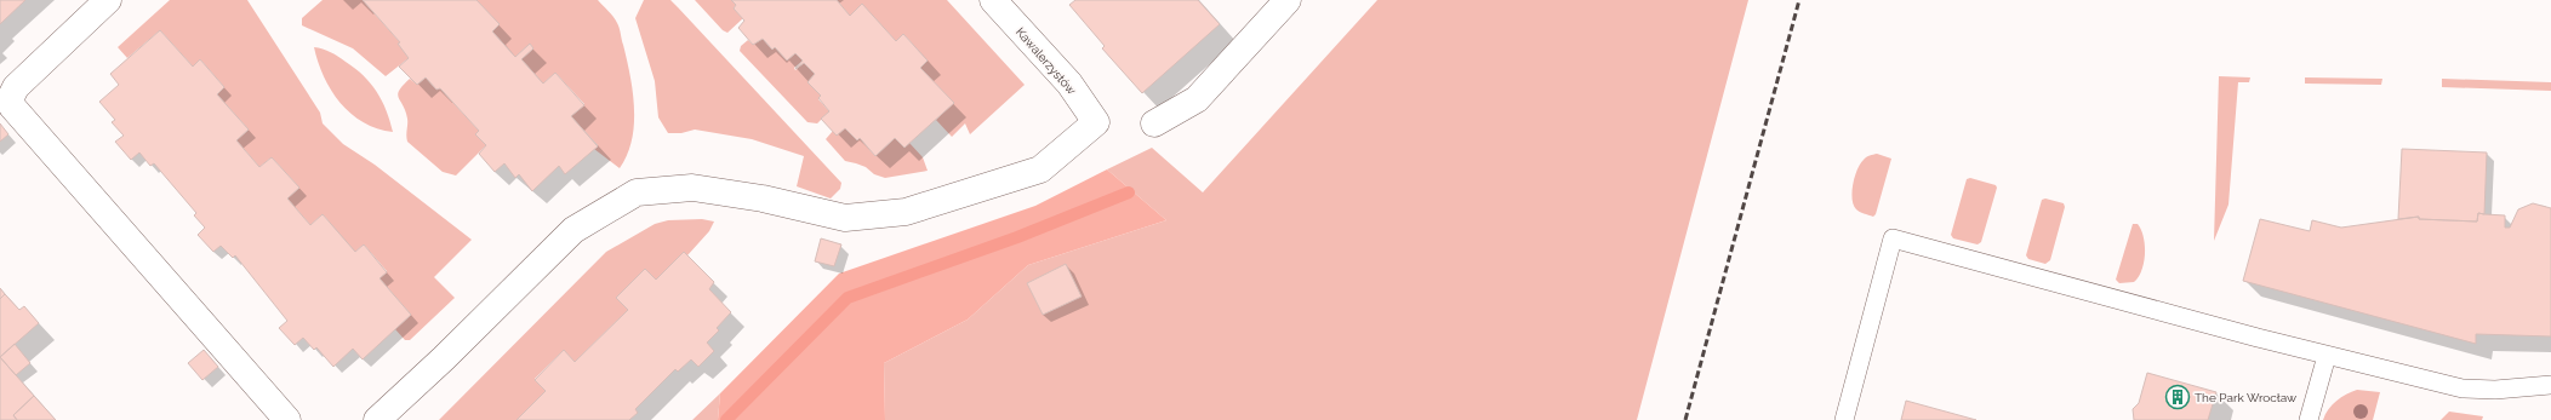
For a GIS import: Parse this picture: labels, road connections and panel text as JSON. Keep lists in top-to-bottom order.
{
  "streets": {
    "street": ["Kawalerzystów"]
  },
  "places": {
    "building": ["The Park Wrocław"]
  }
}
